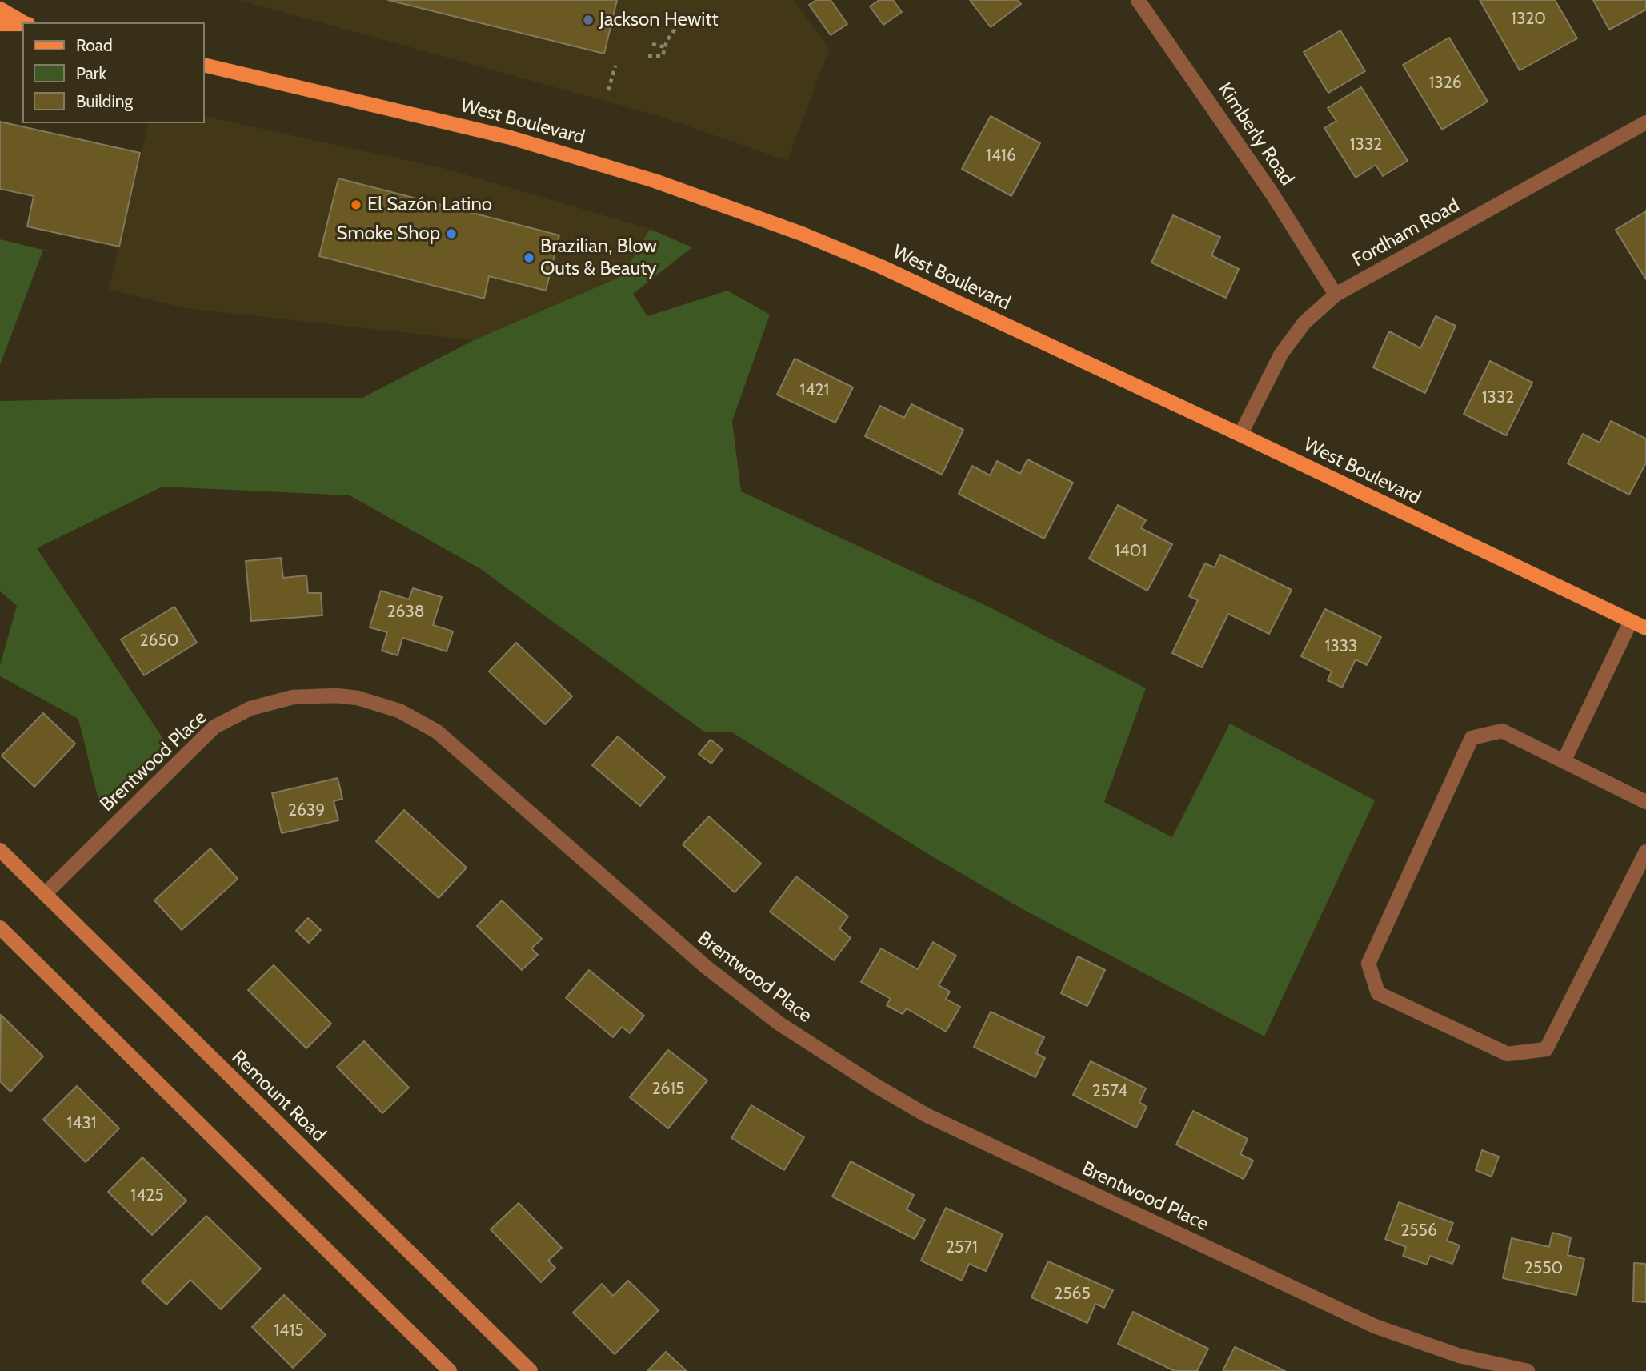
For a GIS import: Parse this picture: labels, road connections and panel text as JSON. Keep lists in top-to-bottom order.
{
  "streets": {
    "main road": ["West Boulevard", "Remount Road"],
    "street": ["Kimberly Road", "Fordham Road", "Brentwood Place"]
  },
  "crossings": [
    ["West Boulevard", "Fordham Road"],
    ["Kimberly Road", "Fordham Road"],
    ["Brentwood Place", "Remount Road"]
  ],
  "places": [
    "Jackson Hewitt",
    "El Sazón Latino",
    "Smoke Shop",
    "Brazilian, Blow Outs & Beauty"
  ],
  "house_numbers": [
    "1320",
    "1326",
    "1332",
    "1416",
    "1421",
    "1332",
    "1401",
    "2638",
    "2650",
    "1333",
    "2639",
    "2615",
    "2574",
    "1431",
    "1425",
    "2556",
    "2571",
    "2550",
    "2565",
    "1415"
  ],
  "legend": ["Road", "Park", "Building"]
}
